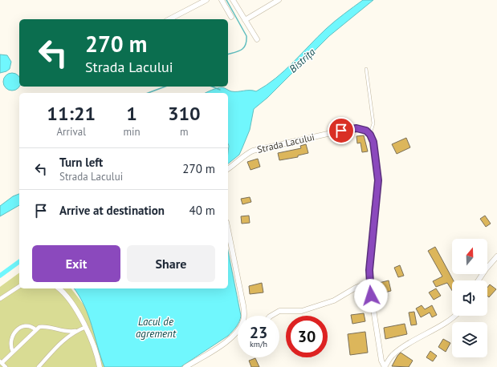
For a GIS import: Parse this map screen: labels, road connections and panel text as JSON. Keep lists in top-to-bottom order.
{
  "streets": {
    "street": ["Strada Lacului"]
  },
  "water": ["Bistrița", "Lacul de agrement"],
  "north": "top",
  "page": {
    "turn": ["270 m", "Strada Lacului"],
    "eta": [
      "11:21",
      "Arrival",
      "1",
      "min",
      "310",
      "m"
    ],
    "list": [
      {
        "name": "Turn left",
        "note": "Strada Lacului",
        "value": "270 m"
      },
      {
        "name": "Arrive at destination",
        "value": "40 m"
      }
    ],
    "buttons": ["Exit", "Share"],
    "speed": "23 km/h",
    "limit": "30"
  }
}
